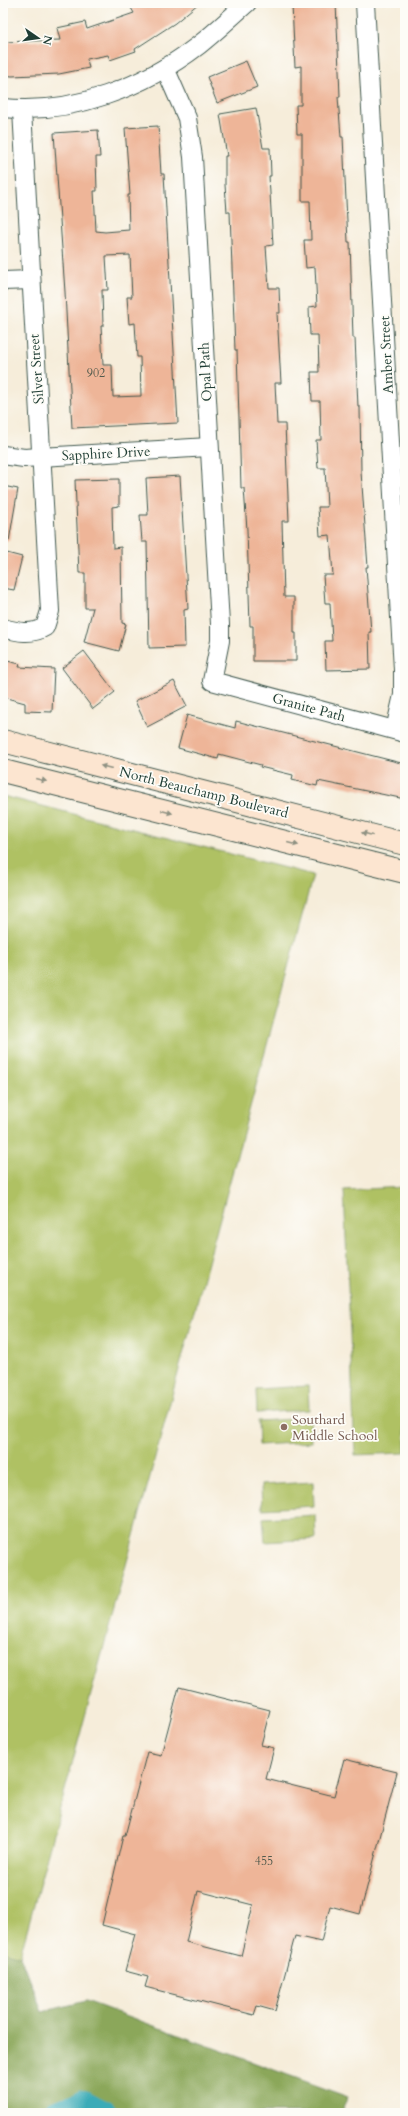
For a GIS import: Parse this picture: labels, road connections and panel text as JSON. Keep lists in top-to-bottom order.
{
  "streets": {
    "street": [
      "Amber Street",
      "Silver Street",
      "Opal Path",
      "Sapphire Drive",
      "Granite Path",
      "North Beauchamp Boulevard"
    ]
  },
  "crossings": [
    ["Amber Street", "Granite Path"],
    ["Silver Street", "Sapphire Drive"],
    ["Opal Path", "Sapphire Drive"],
    ["Opal Path", "Granite Path"]
  ],
  "places": ["Southard Middle School"],
  "house_numbers": ["902", "455"],
  "north": "right"
}
